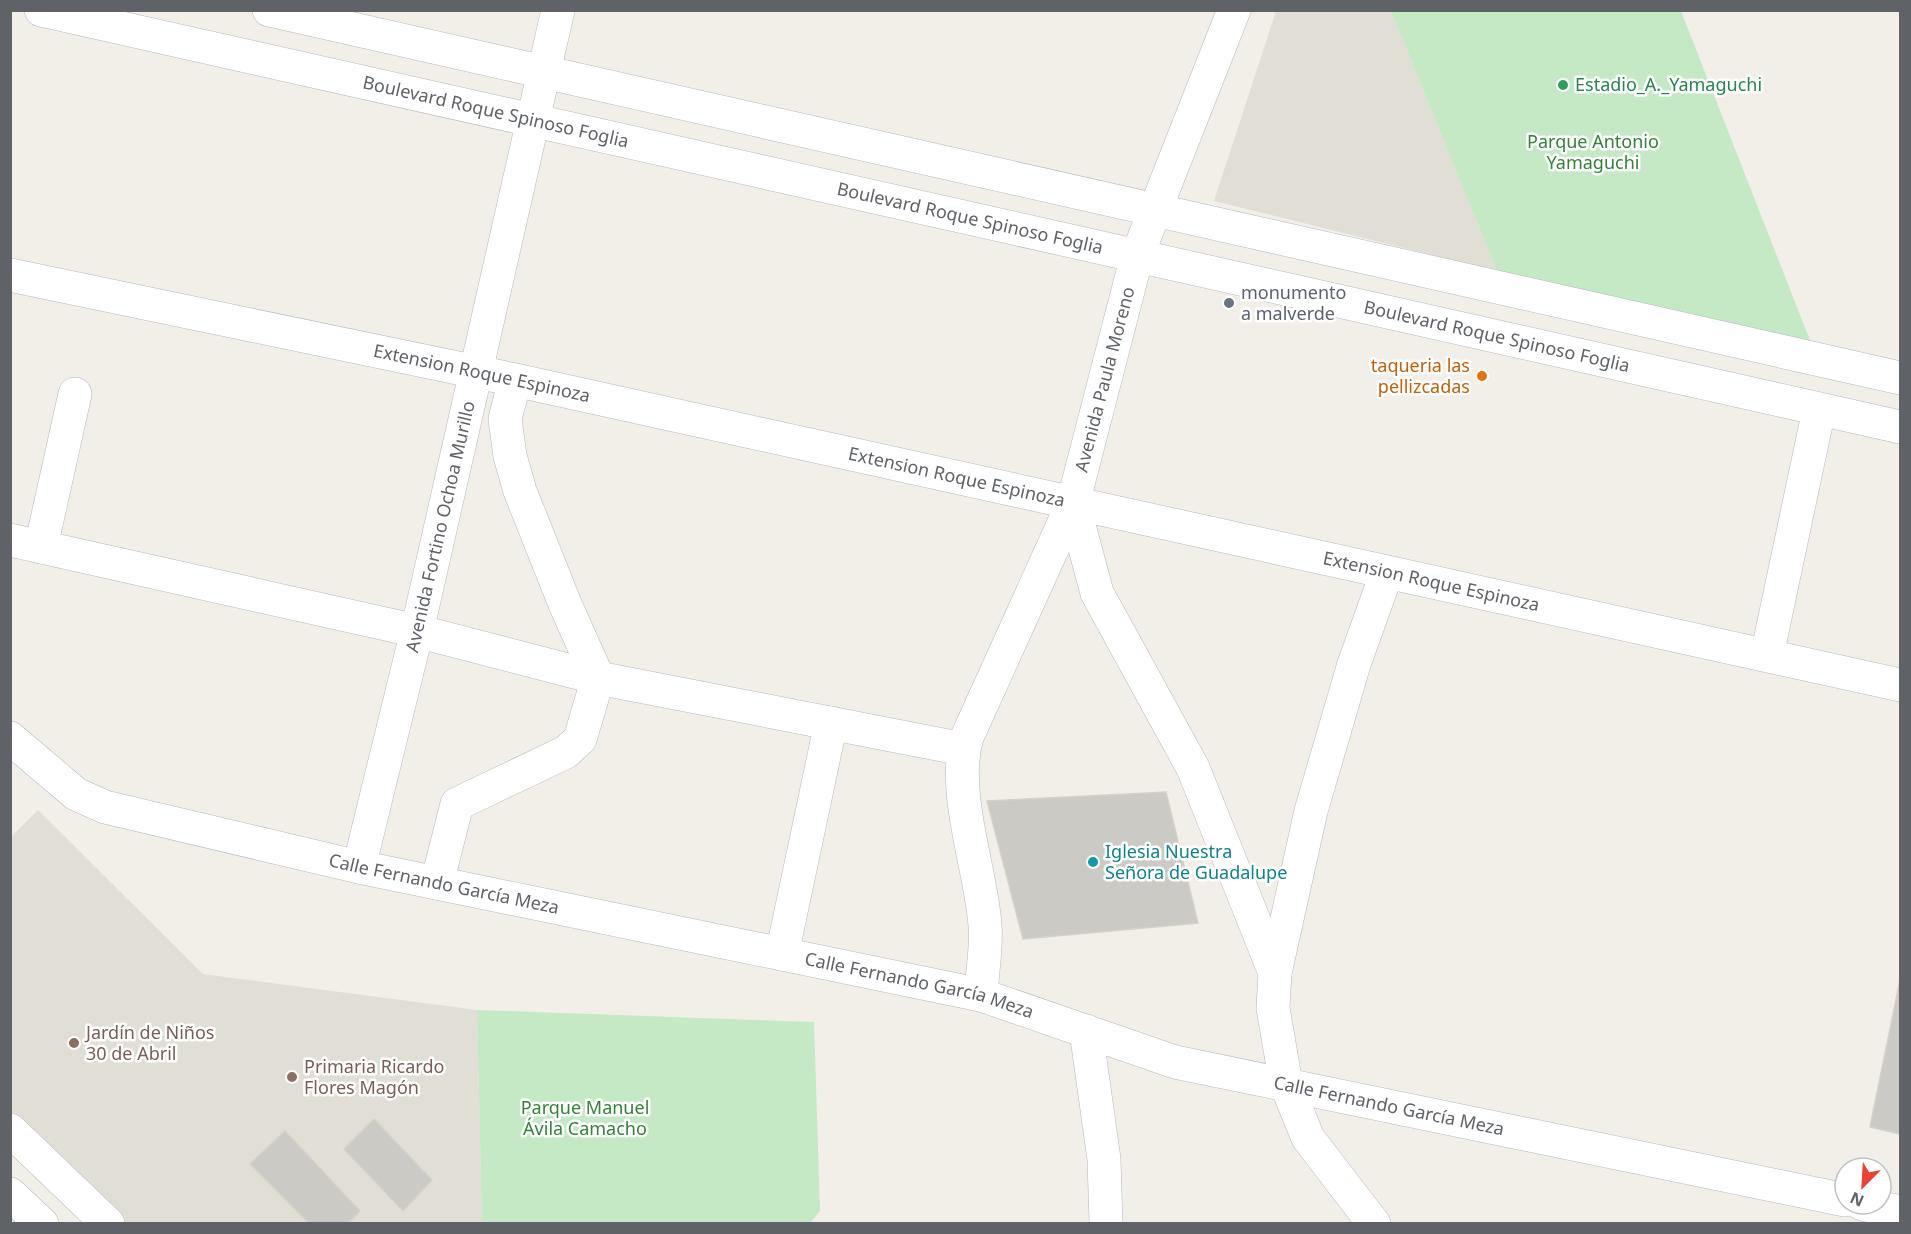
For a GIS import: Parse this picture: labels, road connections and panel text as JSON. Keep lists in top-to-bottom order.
{
  "streets": {
    "street": [
      "Boulevard Roque Spinoso Foglia",
      "Extension Roque Espinoza",
      "Avenida Paula Moreno",
      "Avenida Fortino Ochoa Murillo",
      "Calle Fernando García Meza"
    ]
  },
  "crossings": [
    ["Boulevard Roque Spinoso Foglia", "Avenida Paula Moreno"],
    ["Boulevard Roque Spinoso Foglia", "Avenida Fortino Ochoa Murillo"],
    ["Extension Roque Espinoza", "Avenida Paula Moreno"],
    ["Extension Roque Espinoza", "Avenida Fortino Ochoa Murillo"],
    ["Avenida Paula Moreno", "Calle Fernando García Meza"],
    ["Avenida Fortino Ochoa Murillo", "Calle Fernando García Meza"]
  ],
  "parks": ["Parque Antonio Yamaguchi", "Parque Manuel Ávila Camacho"],
  "places": [
    "Estadio_A._Yamaguchi",
    "monumento a malverde",
    "taqueria las pellizcadas",
    "Iglesia Nuestra Señora de Guadalupe",
    "Jardín de Niños 30 de Abril",
    "Primaria Ricardo Flores Magón"
  ],
  "north": "bottom left"
}
